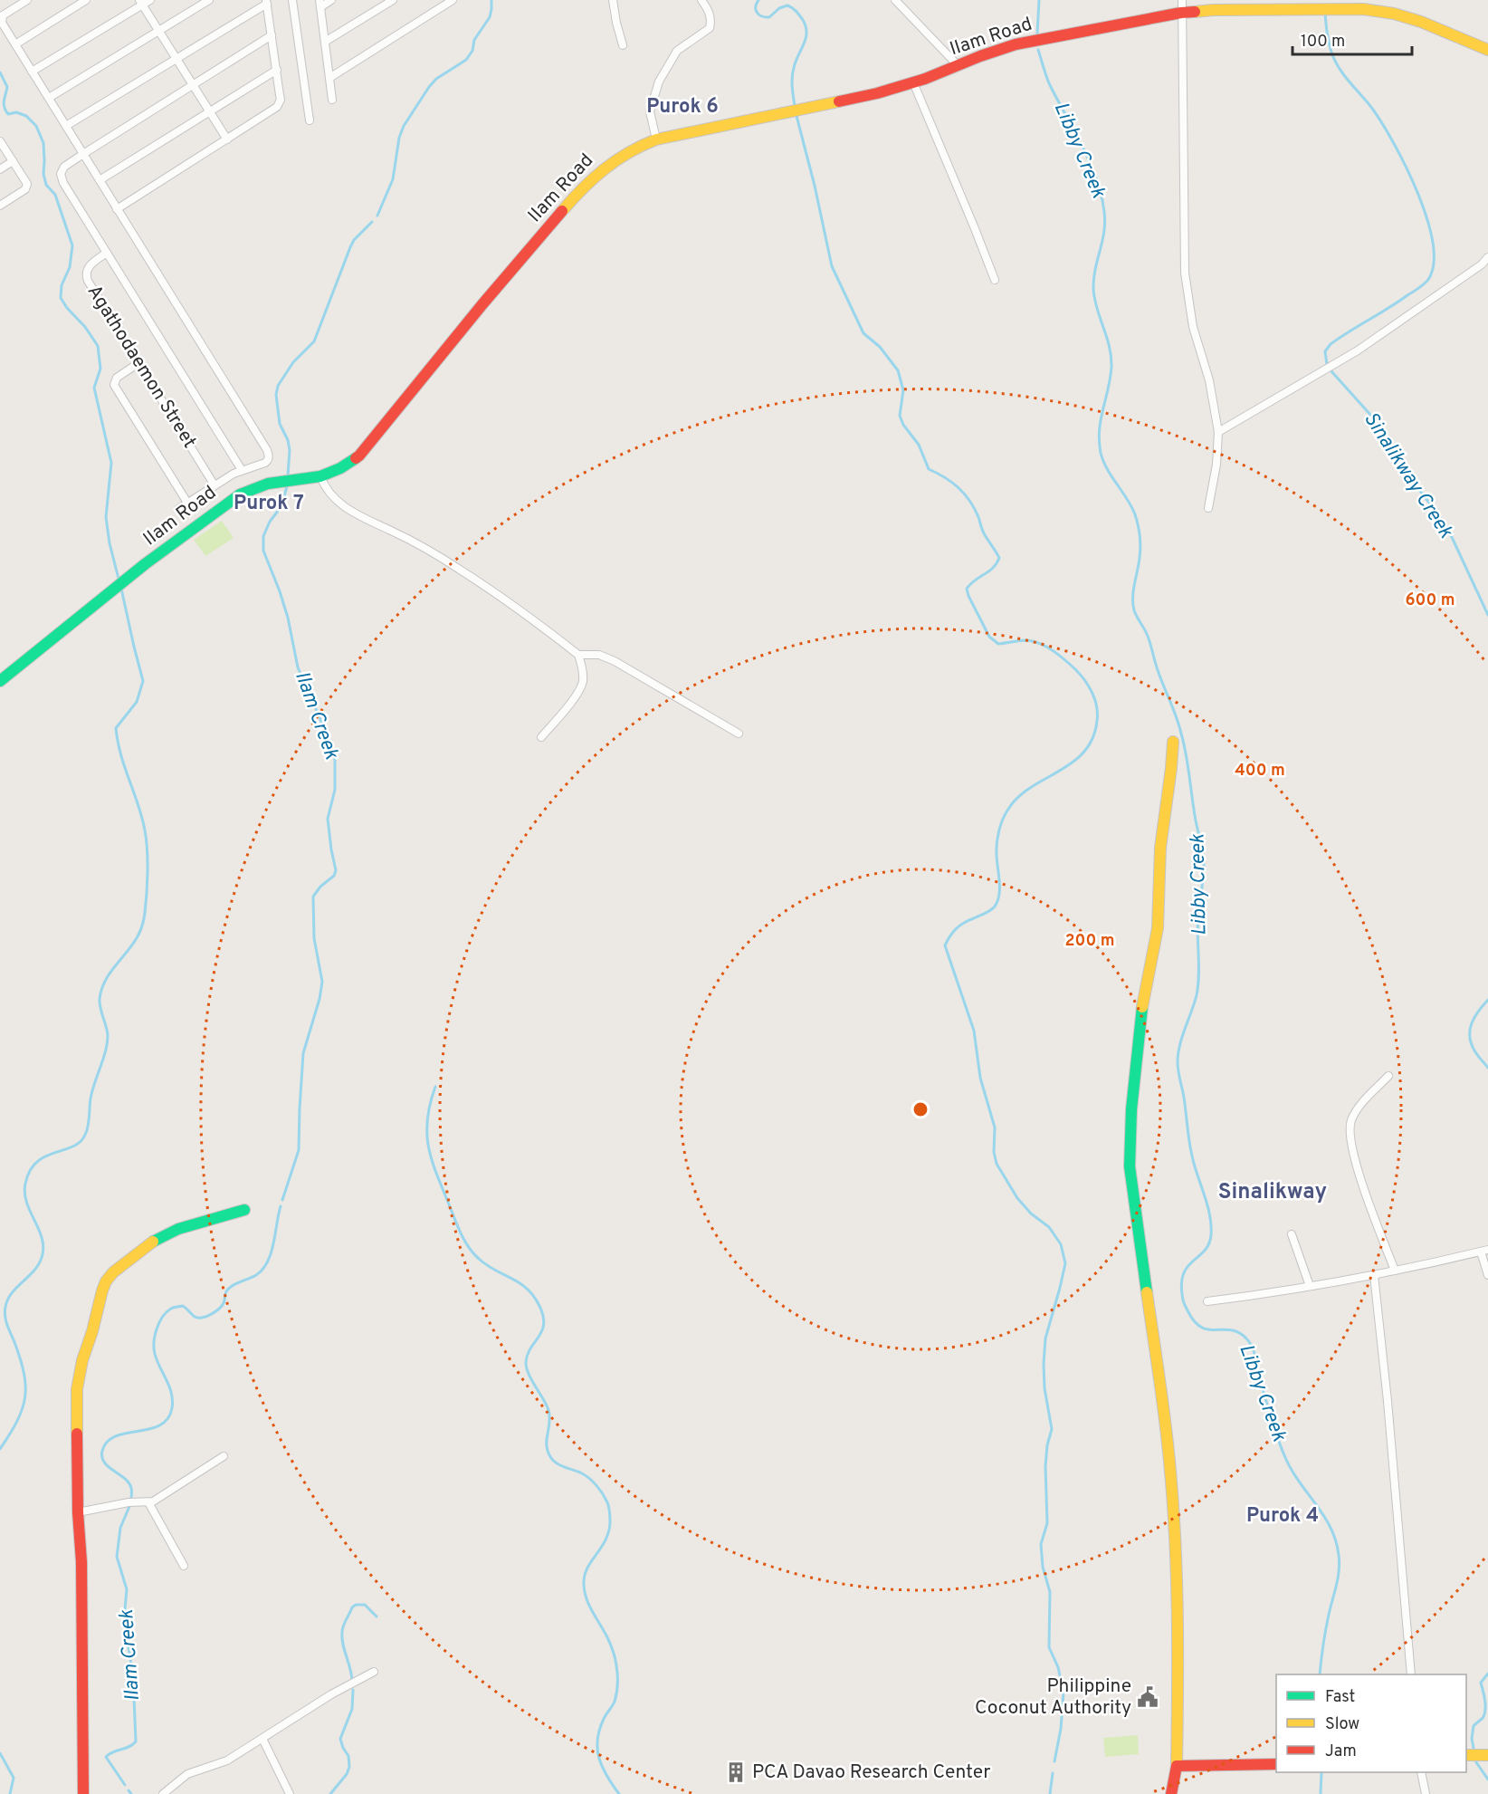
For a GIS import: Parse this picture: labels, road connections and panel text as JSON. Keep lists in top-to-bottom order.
{
  "streets": {
    "street": ["Ilam Road", "Agathodaemon Street"]
  },
  "districts": [
    "Purok 6",
    "Purok 7",
    "Sinalikway",
    "Purok 4"
  ],
  "water": ["Libby Creek", "Sinalikway Creek", "Ilam Creek"],
  "places": {
    "public building": ["Philippine Coconut Authority"],
    "building": ["PCA Davao Research Center"]
  },
  "legend": ["Fast", "Slow", "Jam"],
  "scale_bar": "100 m",
  "rings": ["600 m", "400 m", "200 m"]
}
